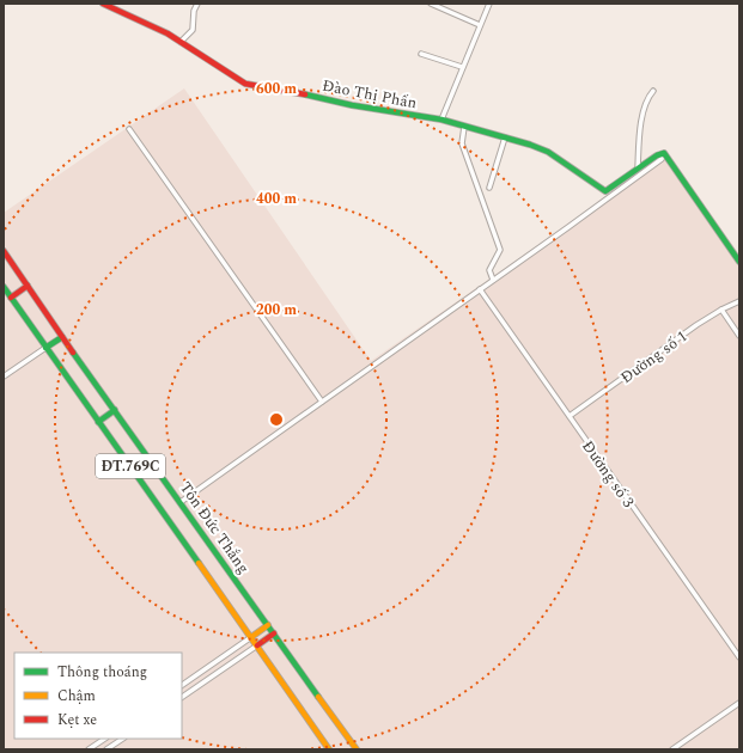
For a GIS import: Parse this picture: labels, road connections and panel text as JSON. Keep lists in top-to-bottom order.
{
  "streets": {
    "main road": ["Đào Thị Phấn", "ĐT.769C", "Tôn Đức Thắng"],
    "street": ["Đường số 1", "Đường số 3"]
  },
  "crossings": [
    ["Đường số 1", "Đường số 3"]
  ],
  "legend": ["Thông thoáng", "Chậm", "Kẹt xe"],
  "rings": ["600 m", "400 m", "200 m"]
}
